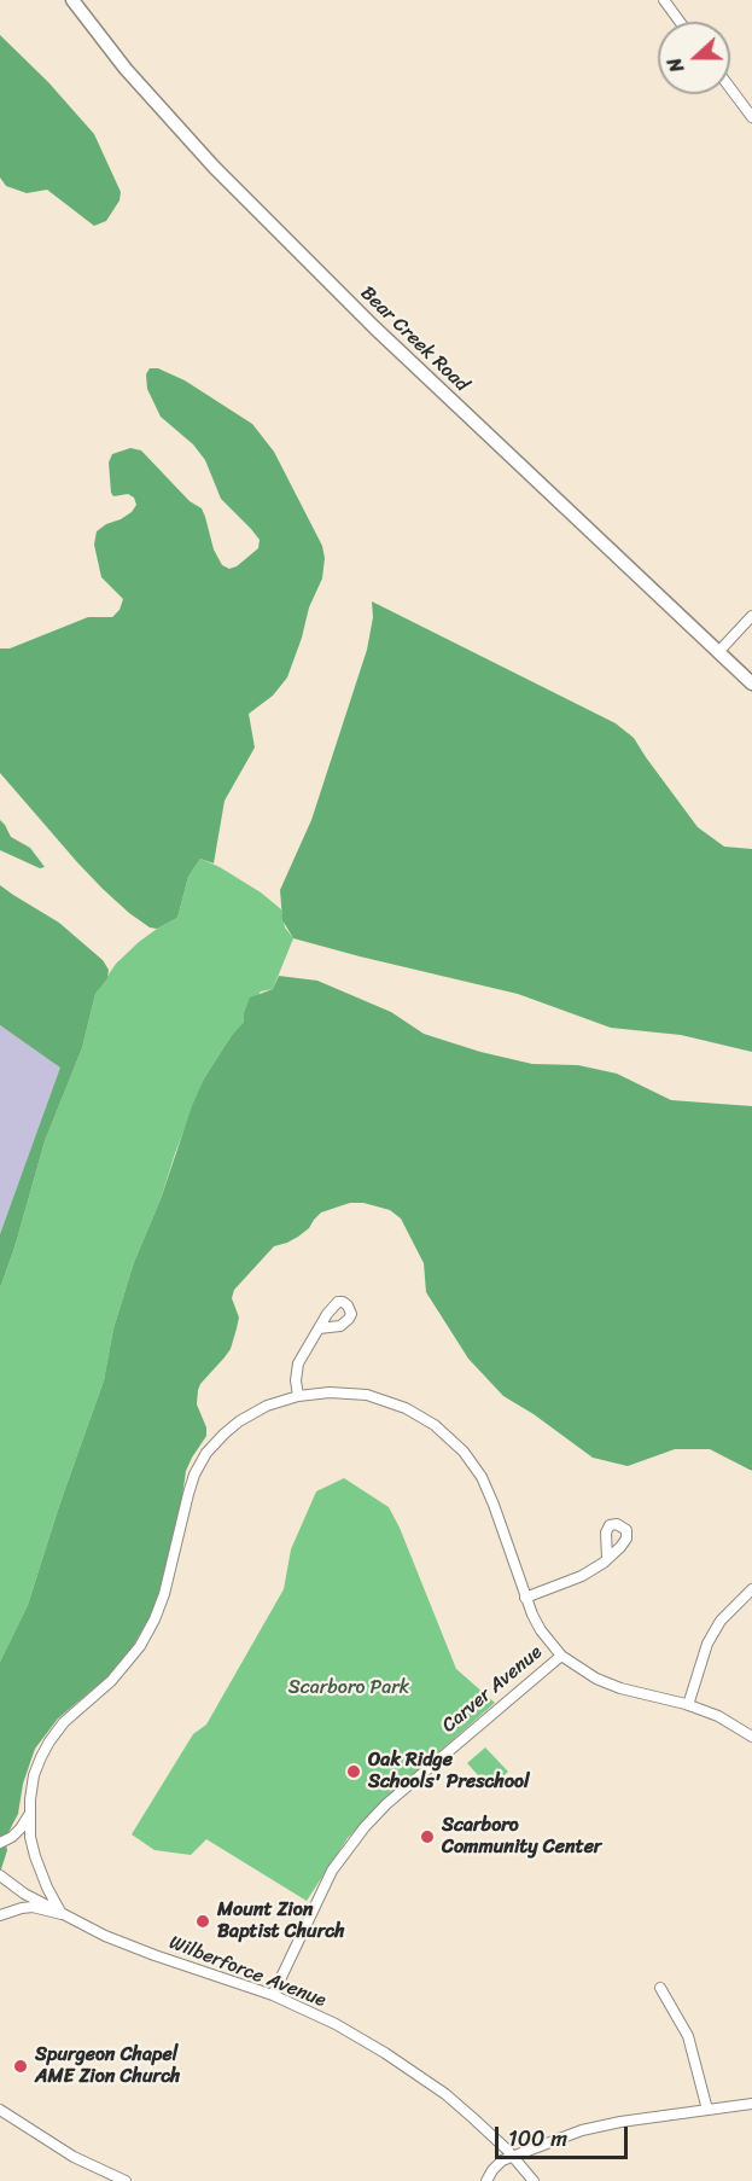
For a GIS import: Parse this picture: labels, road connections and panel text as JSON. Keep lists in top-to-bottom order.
{
  "streets": {
    "street": ["Bear Creek Road", "Carver Avenue", "Wilberforce Avenue"]
  },
  "crossings": [
    ["Carver Avenue", "Wilberforce Avenue"]
  ],
  "parks": ["Scarboro Park"],
  "places": [
    "Oak Ridge Schools' Preschool",
    "Scarboro Community Center",
    "Mount Zion Baptist Church",
    "Spurgeon Chapel AME Zion Church"
  ],
  "scale_bar": "100 m",
  "north": "left"
}
